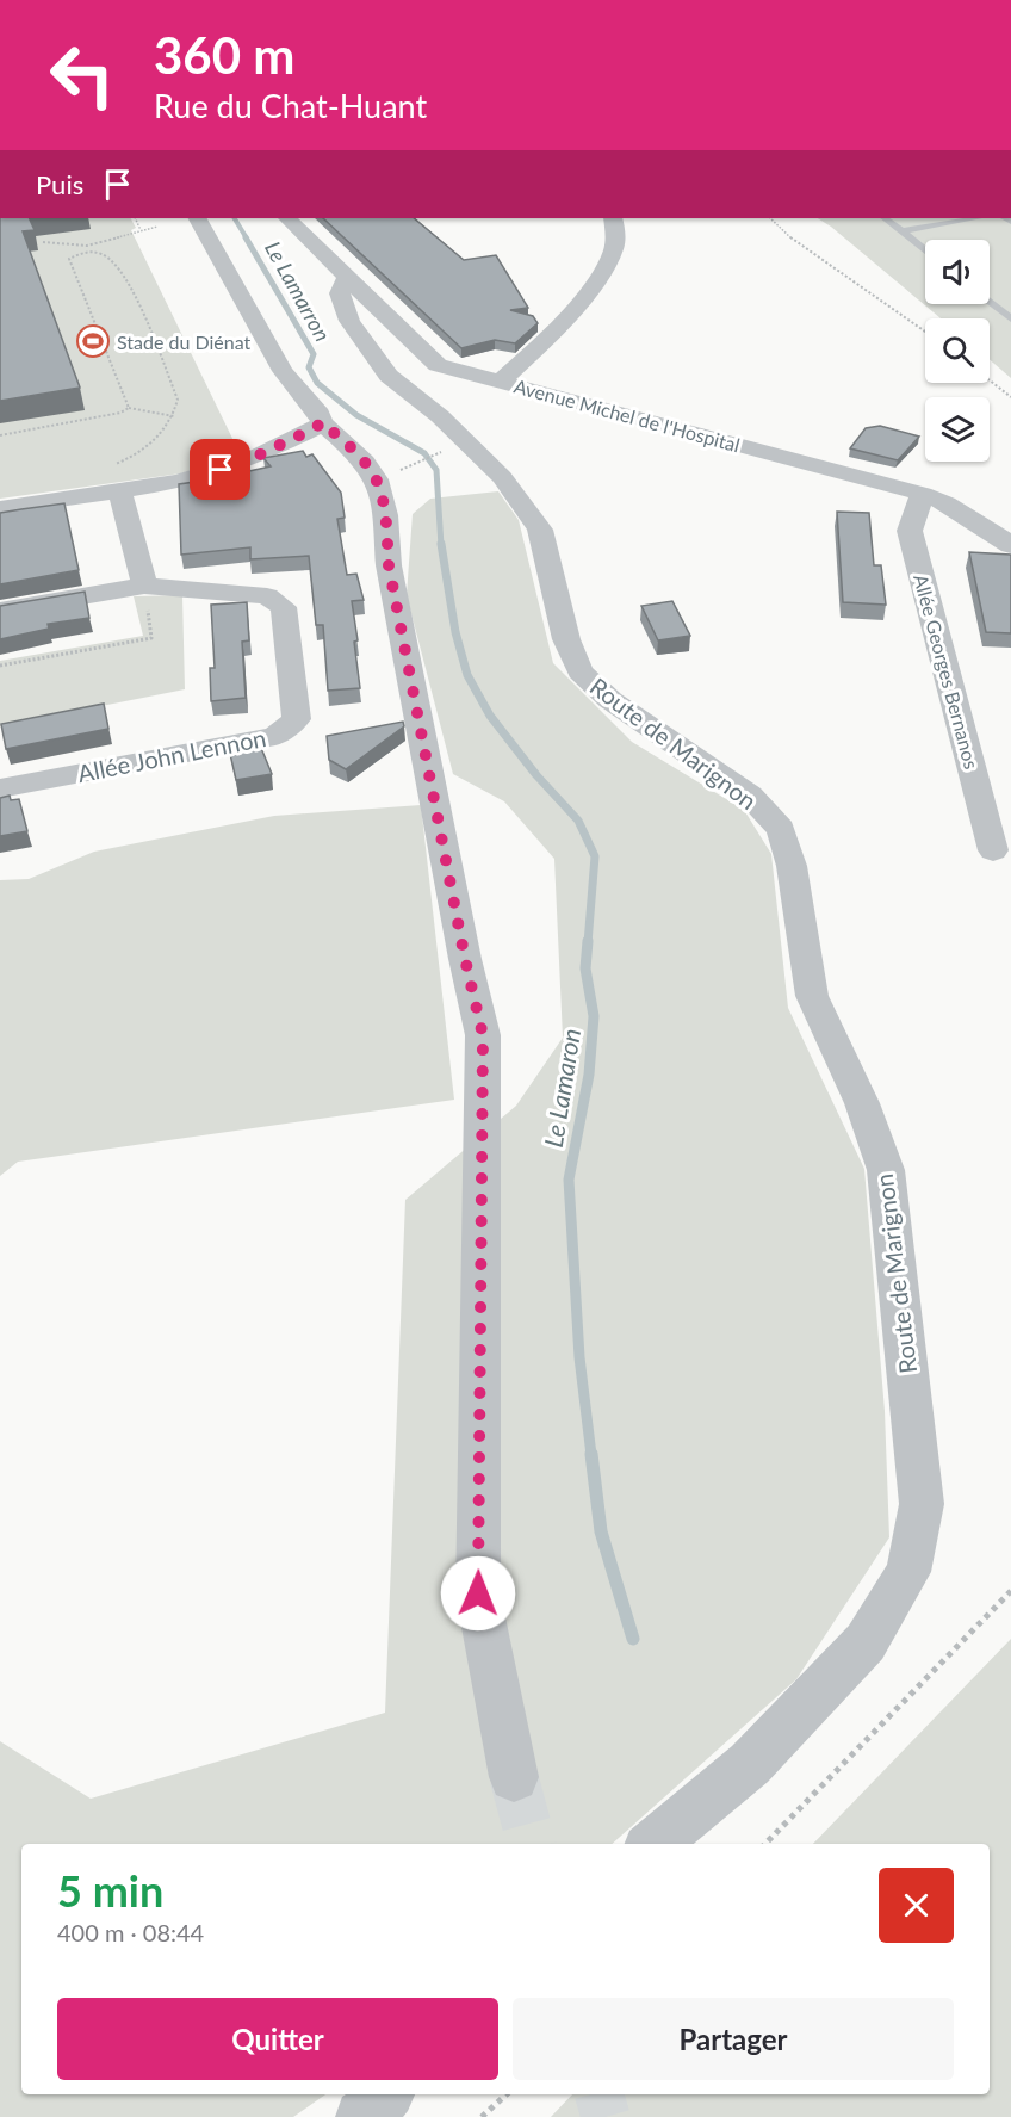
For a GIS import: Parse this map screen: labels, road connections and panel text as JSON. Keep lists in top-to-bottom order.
{
  "streets": {
    "street": [
      "Avenue Michel de l'Hospital",
      "Allée Georges Bernanos",
      "Route de Marignon",
      "Allée John Lennon"
    ]
  },
  "crossings": [
    ["Avenue Michel de l'Hospital", "Allée Georges Bernanos"],
    ["Avenue Michel de l'Hospital", "Route de Marignon"]
  ],
  "water": ["Le Lamarron", "Le Lamaron"],
  "places": {
    "sports": ["Stade du Diénat"]
  },
  "page": {
    "turn": ["360 m", "Rue du Chat-Huant"],
    "then": "Puis",
    "heading": ["5 min", "400 m · 08:44"],
    "buttons": ["Quitter", "Partager"]
  }
}
